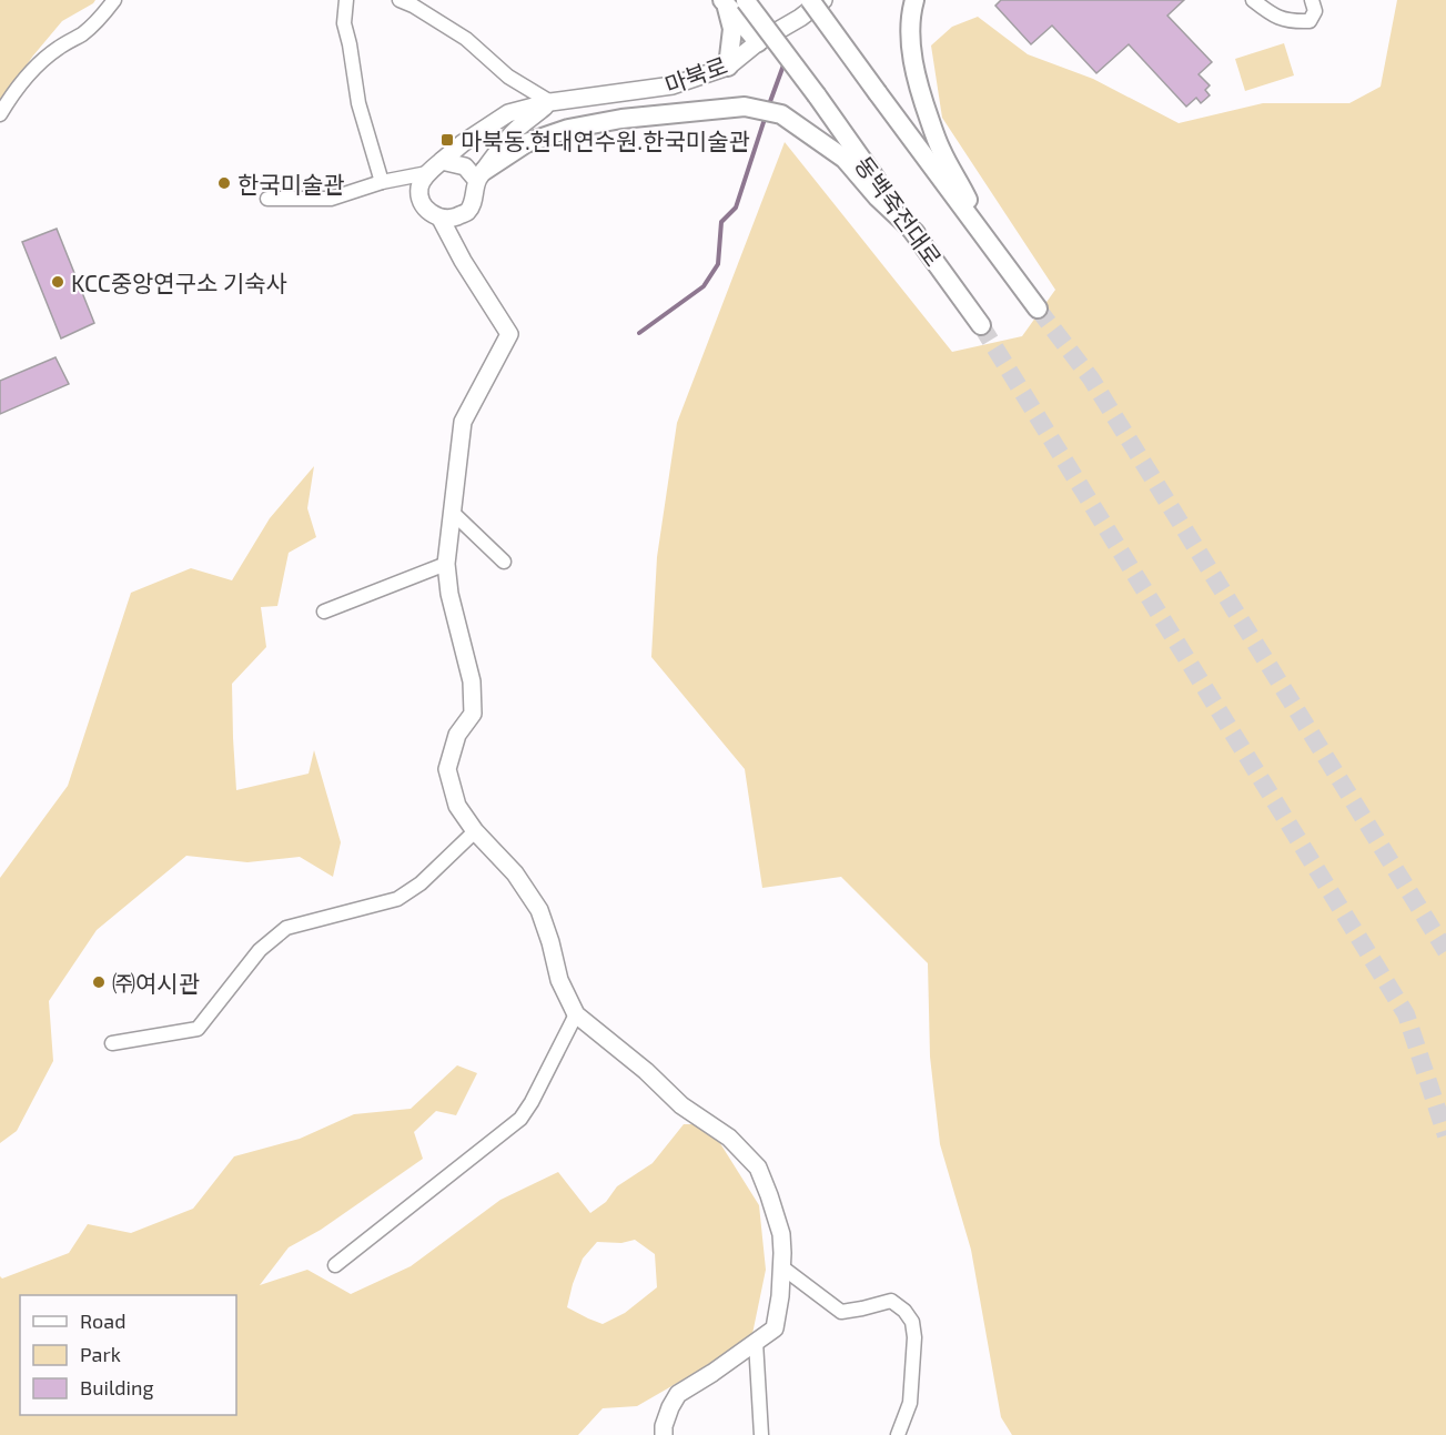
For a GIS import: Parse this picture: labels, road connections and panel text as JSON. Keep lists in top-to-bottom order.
{
  "streets": {
    "main road": ["동백죽전대로"],
    "street": ["마북로"]
  },
  "places": {
    "transit": ["마북동.현대연수원.한국미술관"],
    "other": ["한국미술관", "KCC중앙연구소 기숙사", "㈜여시관"]
  },
  "legend": ["Road", "Park", "Building"]
}
